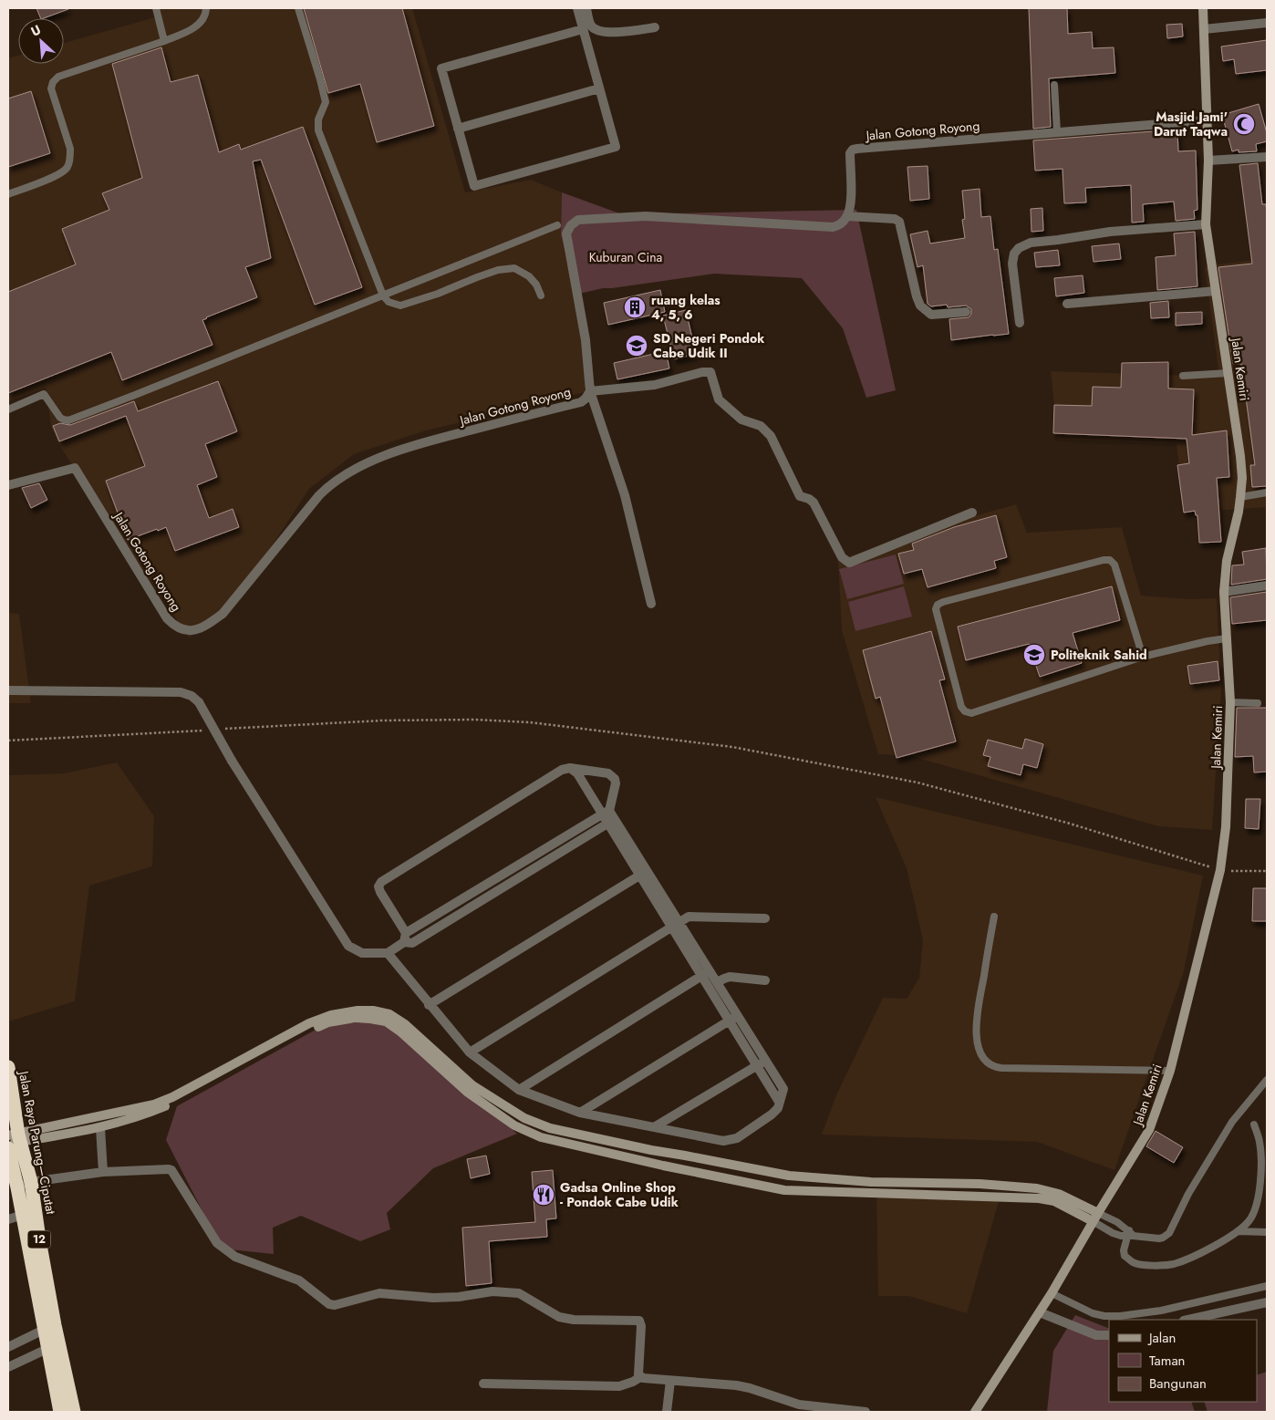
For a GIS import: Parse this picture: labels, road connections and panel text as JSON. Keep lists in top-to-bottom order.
{
  "streets": {
    "highway": ["Jalan Raya Parung—Ciputat", "12"],
    "street": ["Jalan Gotong Royong", "Jalan Kemiri"]
  },
  "crossings": [
    ["Jalan Gotong Royong", "Jalan Kemiri"]
  ],
  "parks": ["Kuburan Cina"],
  "places": {
    "mosque": ["Masjid Jami' Darut Taqwa"],
    "building": ["ruang kelas 4, 5, 6"],
    "school or university": ["SD Negeri Pondok Cabe Udik II", "Politeknik Sahid"],
    "restaurant": ["Gadsa Online Shop - Pondok Cabe Udik"]
  },
  "legend": ["Jalan", "Taman", "Bangunan"],
  "north": "top left"
}
